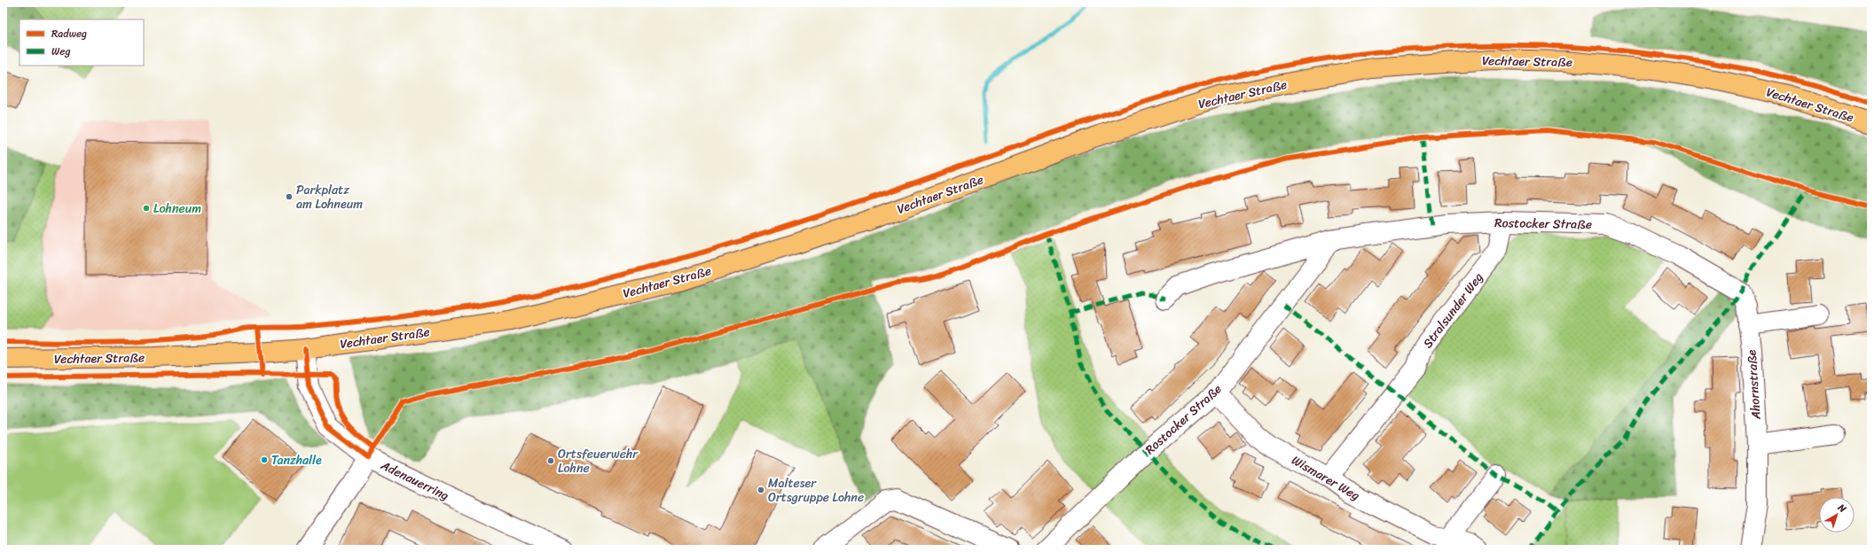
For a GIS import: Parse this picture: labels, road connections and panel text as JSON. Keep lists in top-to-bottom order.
{
  "streets": {
    "main road": ["Vechtaer Straße"],
    "street": [
      "Rostocker Straße",
      "Stralsunder Weg",
      "Ahornstraße",
      "Wismarer Weg",
      "Adenauerring"
    ]
  },
  "crossings": [
    ["Vechtaer Straße", "Adenauerring"],
    ["Rostocker Straße", "Stralsunder Weg"],
    ["Rostocker Straße", "Ahornstraße"],
    ["Rostocker Straße", "Wismarer Weg"],
    ["Stralsunder Weg", "Wismarer Weg"]
  ],
  "places": [
    "Parkplatz am Lohneum",
    "Lohneum",
    "Tanzhalle",
    "Ortsfeuerwehr Lohne",
    "Malteser Ortsgruppe Lohne"
  ],
  "legend": ["Radweg", "Weg"],
  "north": "top right"
}
